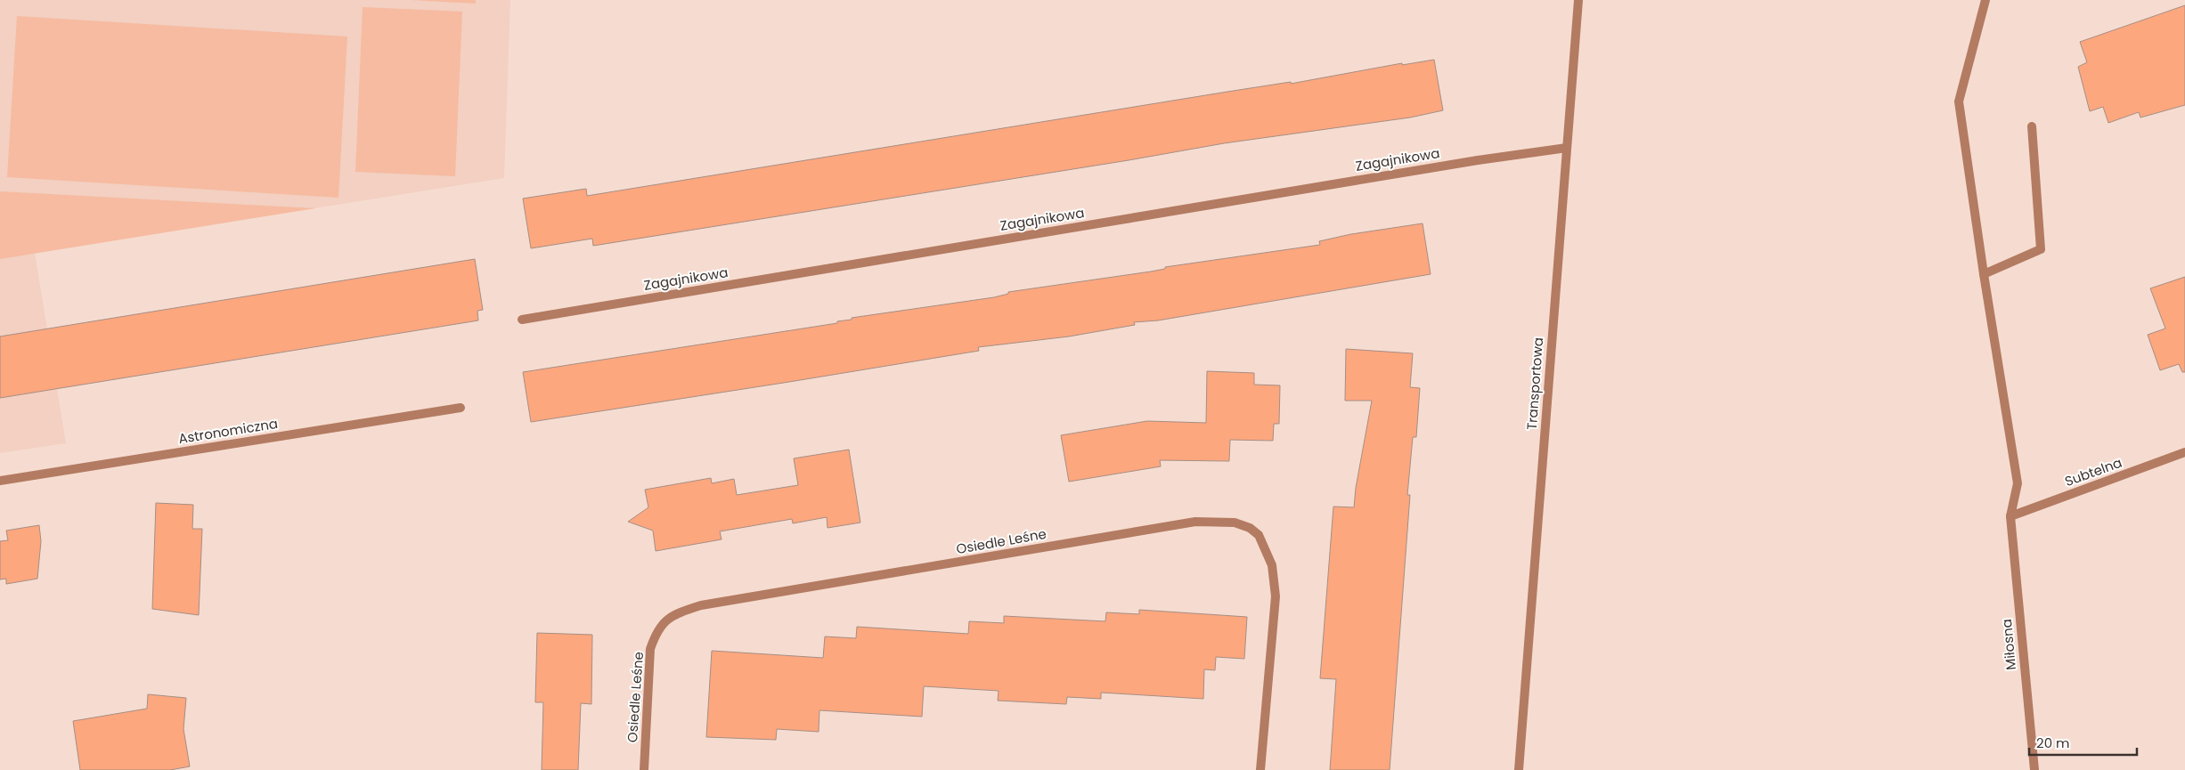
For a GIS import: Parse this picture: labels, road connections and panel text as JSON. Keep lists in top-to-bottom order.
{
  "streets": {
    "street": [
      "Zagajnikowa",
      "Transportowa",
      "Astronomiczna",
      "Subtelna",
      "Osiedle Leśne",
      "Miłosna"
    ]
  },
  "crossings": [
    ["Zagajnikowa", "Transportowa"],
    ["Subtelna", "Miłosna"]
  ],
  "scale_bar": "20 m"
}
